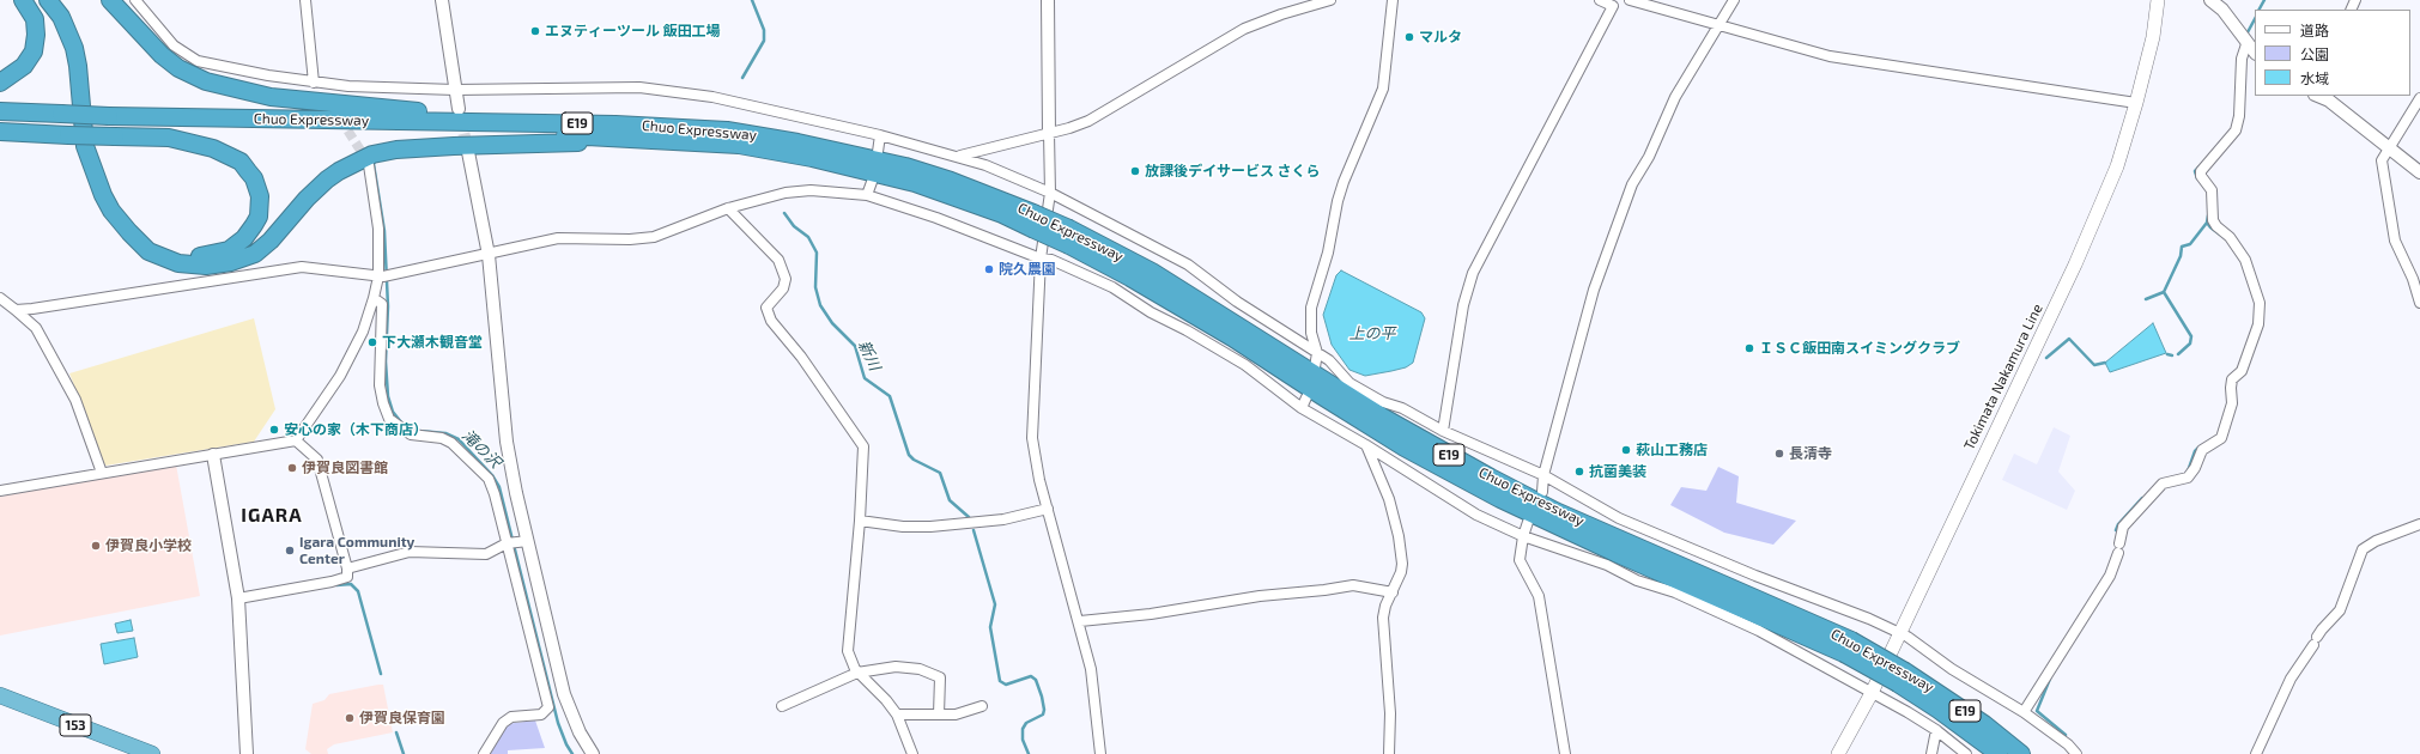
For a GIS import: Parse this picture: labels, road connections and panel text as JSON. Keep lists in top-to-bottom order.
{
  "streets": {
    "highway": ["Chuo Expressway", "E19", "153"],
    "main road": ["Tokimata Nakamura Line"]
  },
  "districts": ["IGARA"],
  "water": ["上の平", "新川", "滝の沢"],
  "places": [
    "エヌティーツール 飯田工場",
    "マルタ",
    "放課後デイサービス さくら",
    "院久農園",
    "下大瀬木観音堂",
    "ＩＳＣ飯田南スイミングクラブ",
    "安心の家（木下商店）",
    "萩山工務店",
    "長清寺",
    "伊賀良図書館",
    "抗菌美装",
    "伊賀良小学校",
    "Igara Community Center",
    "伊賀良保育園"
  ],
  "legend": ["道路", "公園", "水域"]
}
